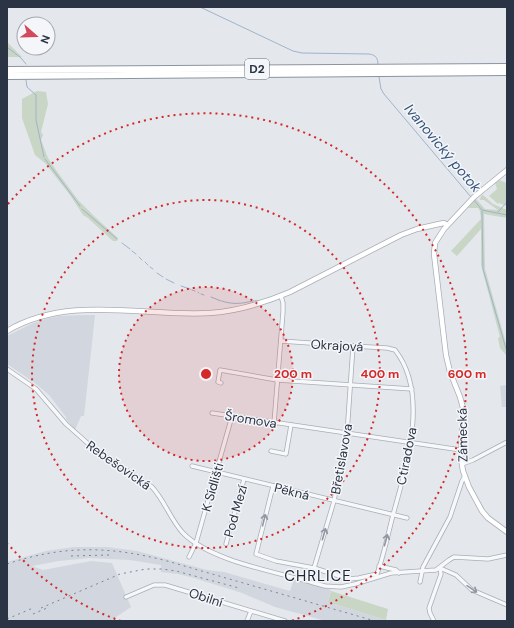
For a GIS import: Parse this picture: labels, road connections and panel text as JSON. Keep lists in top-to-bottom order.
{
  "streets": {
    "highway": ["D2"],
    "street": [
      "Okrajová",
      "Šromova",
      "Zámecká",
      "Ctiradova",
      "Břetislavova",
      "Rebešovická",
      "K Sídlišti",
      "Pěkná",
      "Pod Mezí",
      "Obilní"
    ]
  },
  "crossings": [
    ["Okrajová", "Ctiradova"],
    ["Okrajová", "Břetislavova"],
    ["Šromova", "Zámecká"],
    ["Šromova", "Ctiradova"],
    ["Šromova", "Břetislavova"],
    ["Šromova", "K Sídlišti"],
    ["Ctiradova", "Pěkná"],
    ["Břetislavova", "Pěkná"],
    ["Rebešovická", "K Sídlišti"],
    ["K Sídlišti", "Pěkná"],
    ["Pěkná", "Pod Mezí"]
  ],
  "districts": ["CHRLICE"],
  "water": ["Ivanovický potok"],
  "north": "right",
  "rings": ["200 m", "400 m", "600 m"]
}
